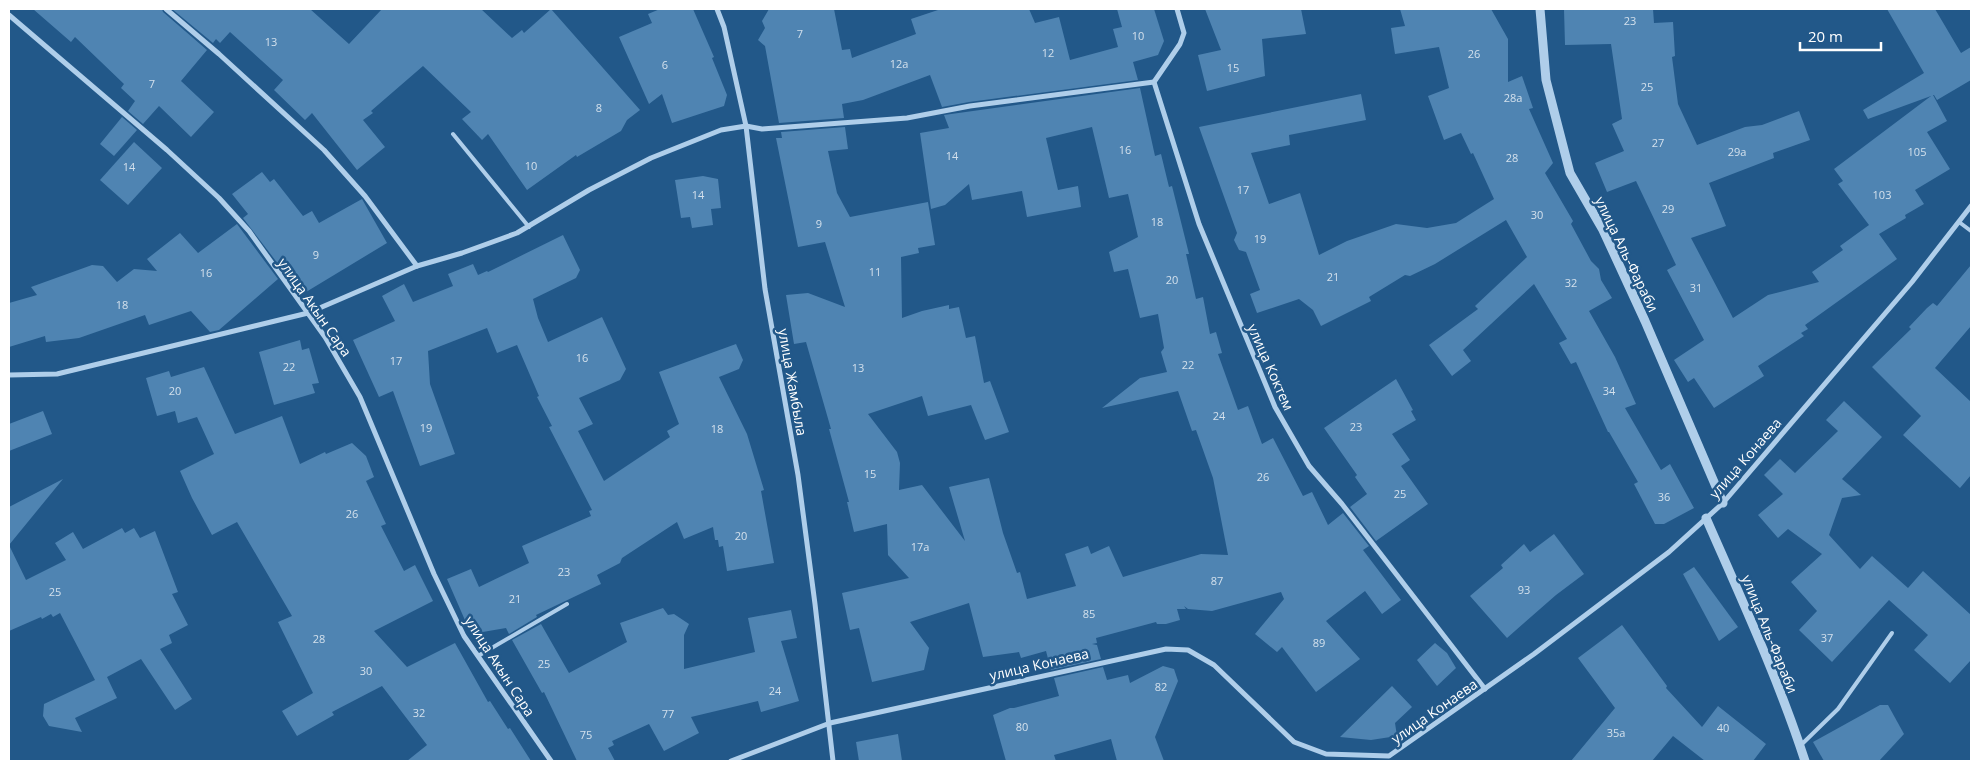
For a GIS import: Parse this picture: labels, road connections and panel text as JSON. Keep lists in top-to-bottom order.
{
  "streets": {
    "street": [
      "улица Аль-Фараби",
      "улица Акын Сара",
      "улица Коктем",
      "улица Жамбыла",
      "улица Конаева"
    ]
  },
  "crossings": [
    ["улица Аль-Фараби", "улица Конаева"],
    ["улица Коктем", "улица Конаева"],
    ["улица Жамбыла", "улица Конаева"]
  ],
  "house_numbers": [
    "23",
    "7",
    "10",
    "13",
    "12",
    "26",
    "12а",
    "6",
    "15",
    "7",
    "25",
    "28а",
    "8",
    "27",
    "16",
    "29а",
    "105",
    "14",
    "28",
    "10",
    "14",
    "17",
    "14",
    "103",
    "29",
    "30",
    "18",
    "9",
    "19",
    "9",
    "11",
    "16",
    "21",
    "20",
    "32",
    "31",
    "18",
    "16",
    "17",
    "22",
    "22",
    "13",
    "20",
    "34",
    "24",
    "23",
    "19",
    "18",
    "15",
    "26",
    "25",
    "36",
    "26",
    "20",
    "17а",
    "23",
    "87",
    "93",
    "25",
    "21",
    "85",
    "37",
    "28",
    "89",
    "25",
    "30",
    "82",
    "24",
    "32",
    "77",
    "80",
    "40",
    "35а",
    "75"
  ],
  "scale_bar": "20 m"
}
